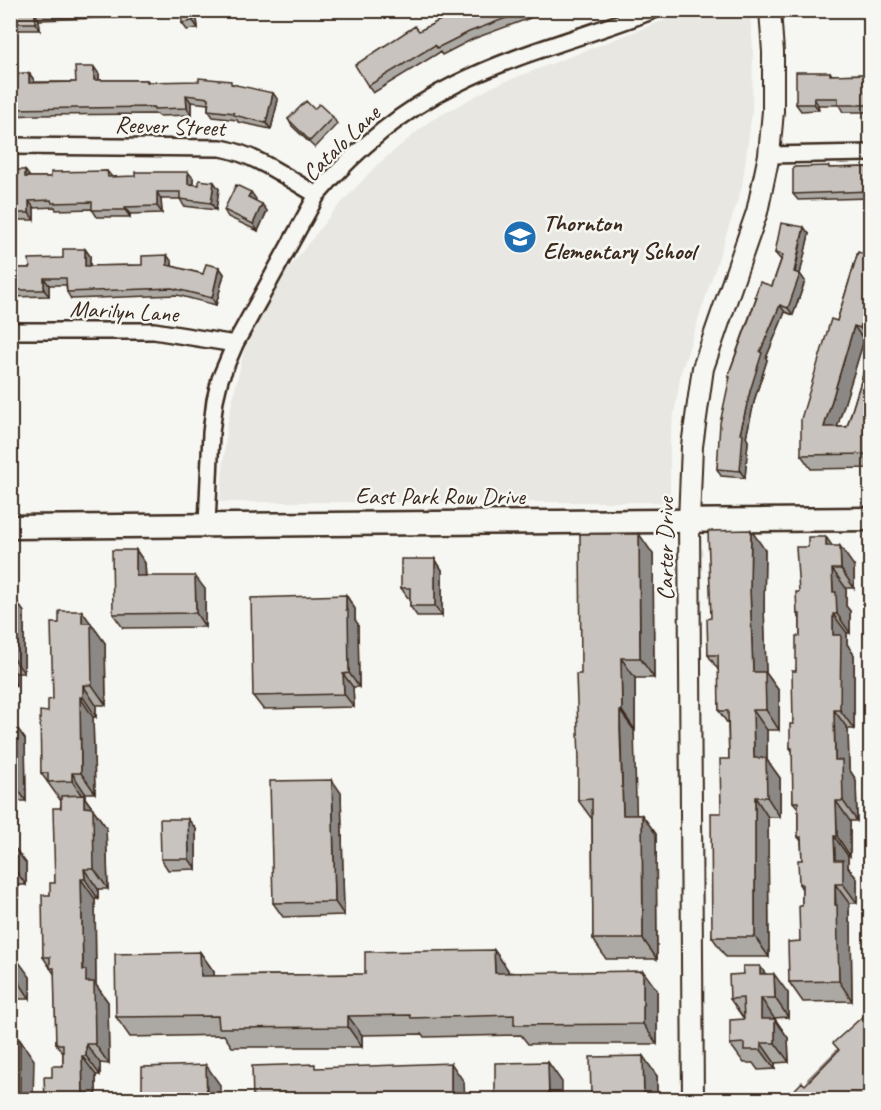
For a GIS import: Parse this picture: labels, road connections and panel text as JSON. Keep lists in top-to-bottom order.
{
  "streets": {
    "main road": ["East Park Row Drive"],
    "street": [
      "Reever Street",
      "Catalo Lane",
      "Marilyn Lane",
      "Carter Drive"
    ]
  },
  "crossings": [
    ["Reever Street", "Catalo Lane"],
    ["Catalo Lane", "Marilyn Lane"],
    ["Catalo Lane", "East Park Row Drive"],
    ["East Park Row Drive", "Carter Drive"]
  ],
  "places": {
    "school or university": ["Thornton Elementary School"]
  }
}
